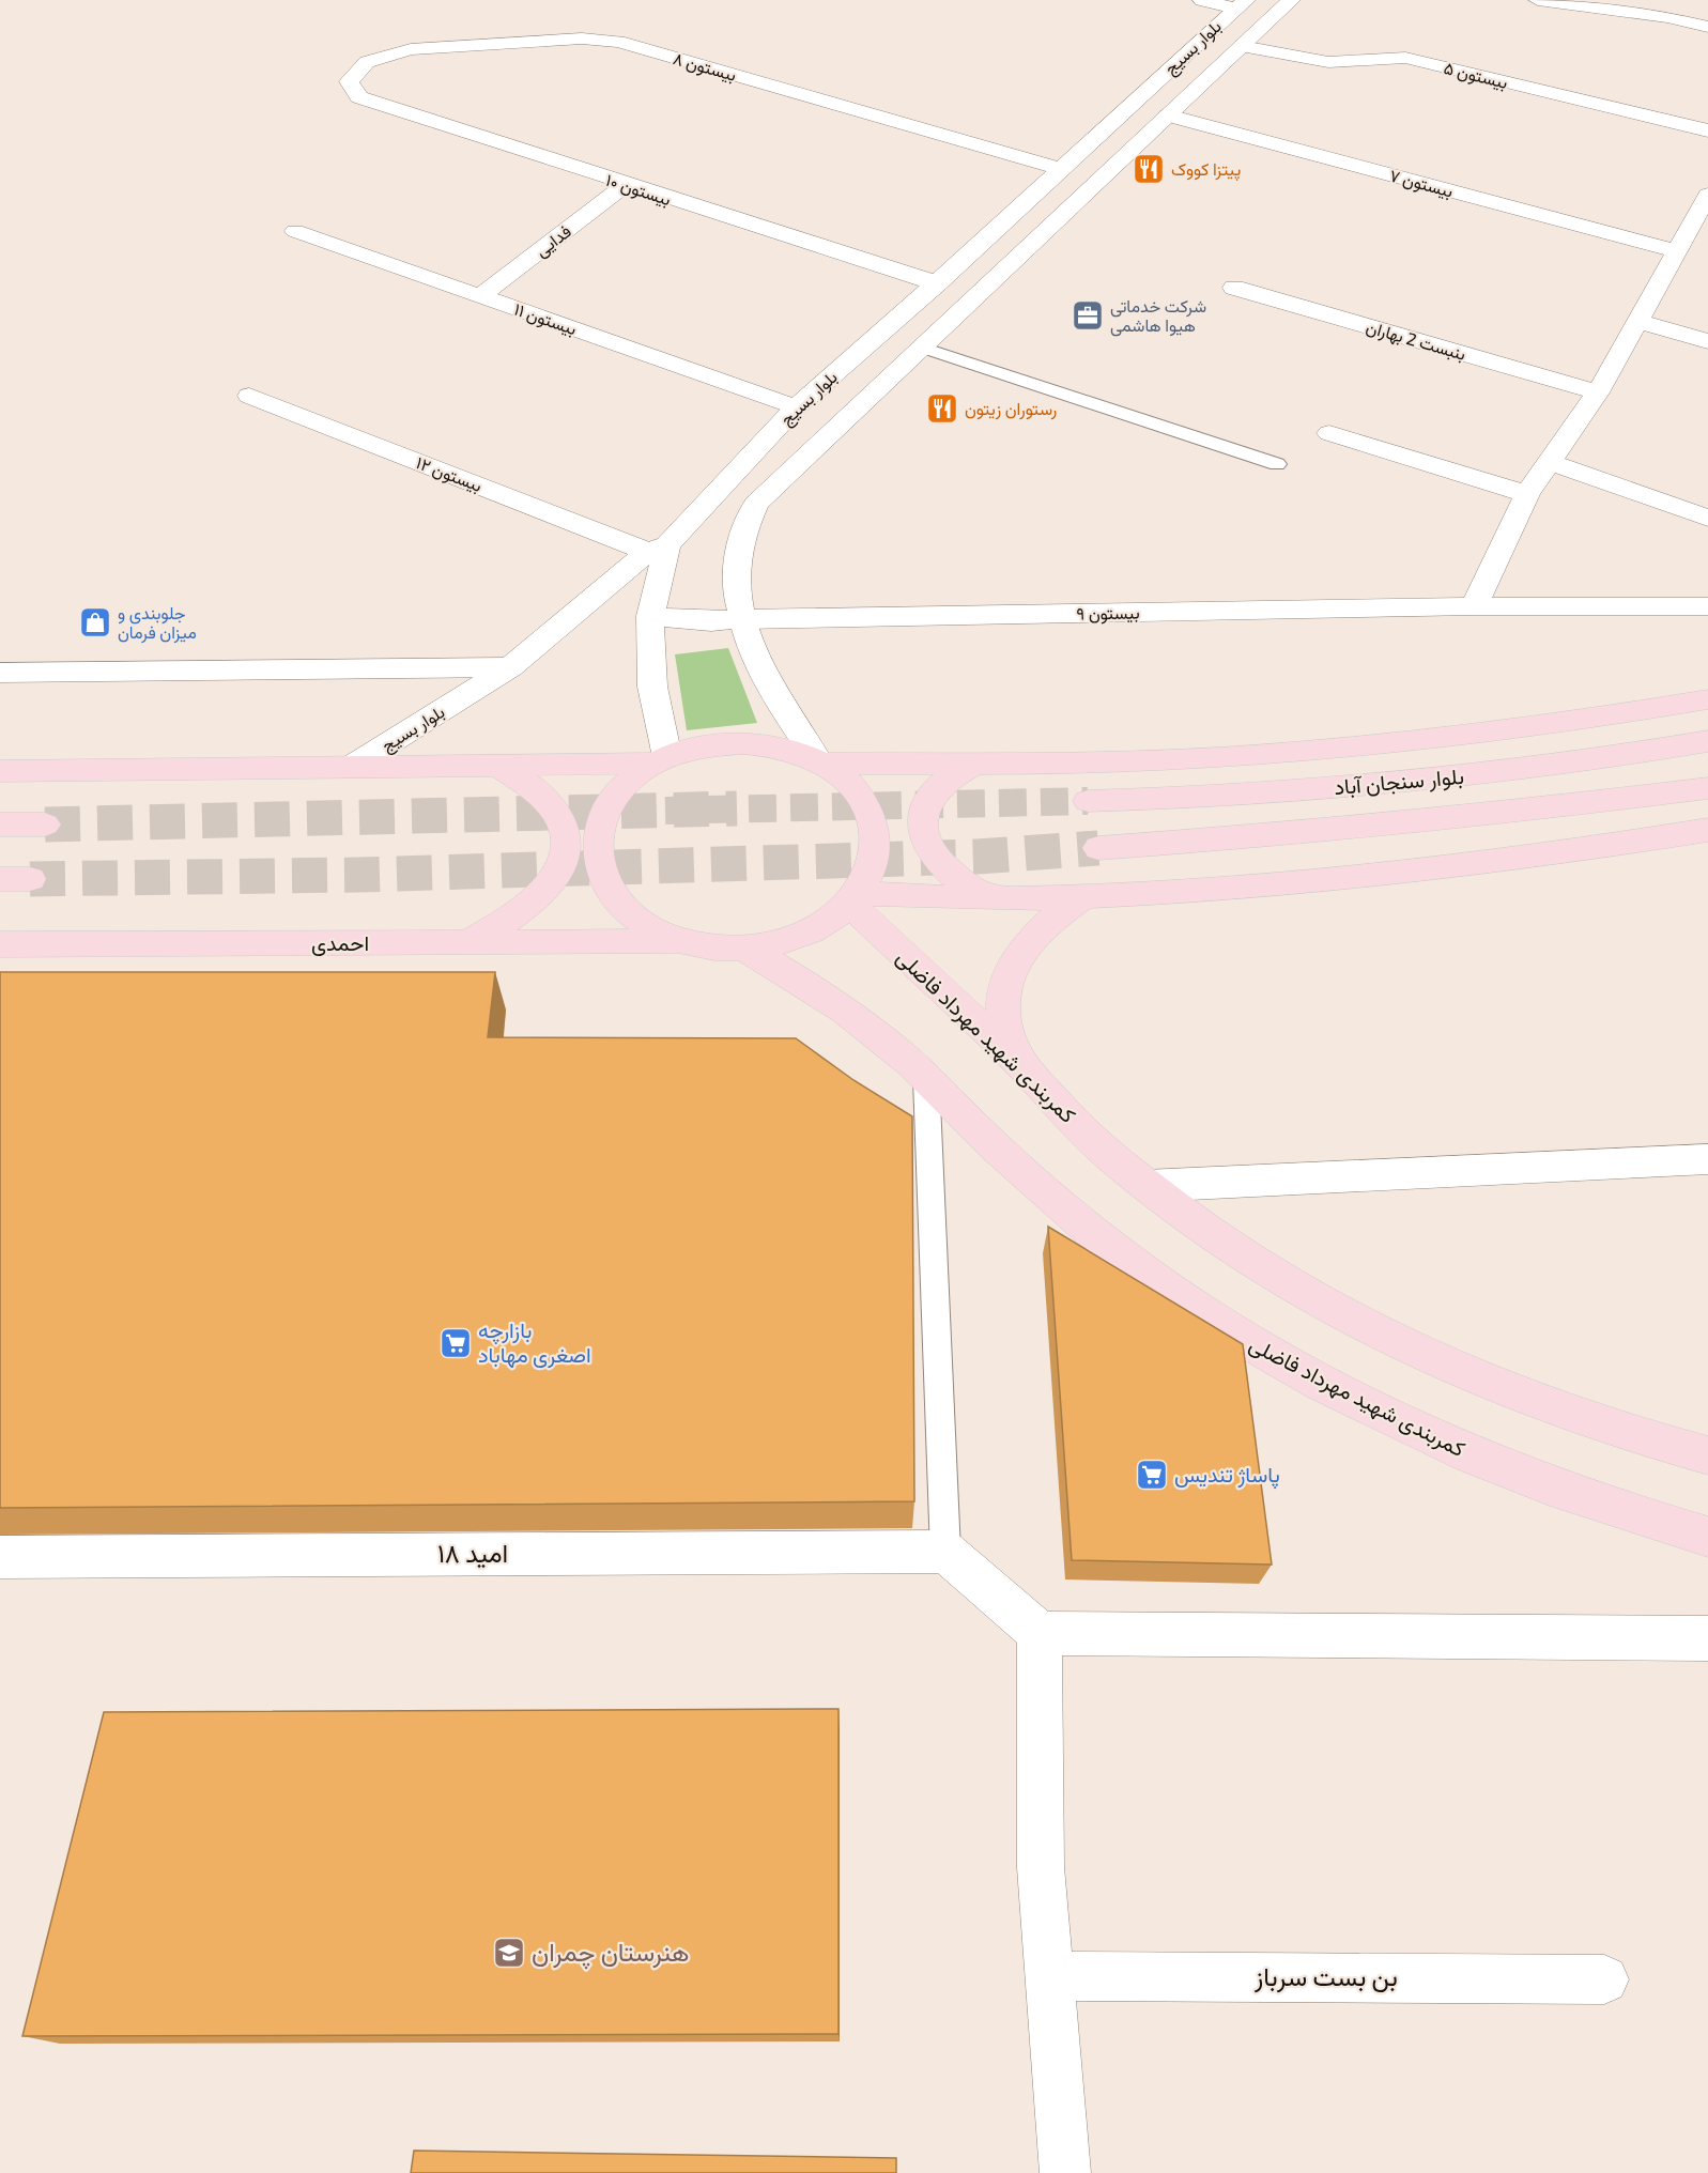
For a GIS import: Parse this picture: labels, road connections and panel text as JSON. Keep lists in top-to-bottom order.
{
  "streets": {
    "main road": ["بلوار سنجان آباد", "احمدی", "کمربندی شهید مهرداد فاضلی"],
    "street": [
      "بلوار بسیج",
      "بیستون ۸",
      "بیستون ۵",
      "بیستون ۷",
      "بیستون ۱۰",
      "فدایی",
      "بیستون ۱۱",
      "بنبست 2 بهاران",
      "بیستون ۱۲",
      "بیستون ۹",
      "امید ۱۸",
      "بن بست سرباز"
    ]
  },
  "crossings": [
    ["بلوار بسیج", "بیستون ۸"],
    ["بلوار بسیج", "بیستون ۵"],
    ["بلوار بسیج", "بیستون ۷"],
    ["بلوار بسیج", "بیستون ۱۰"],
    ["بلوار بسیج", "بیستون ۱۱"],
    ["بلوار بسیج", "بیستون ۱۲"],
    ["بلوار بسیج", "بیستون ۹"],
    ["بیستون ۸", "بیستون ۱۰"],
    ["بیستون ۱۰", "فدایی"],
    ["فدایی", "بیستون ۱۱"]
  ],
  "places": {
    "restaurant": ["پیتزا کووک", "رستوران زیتون"],
    "office": ["شرکت خدماتی هیوا هاشمی"],
    "shop": ["جلوبندی و میزان فرمان"],
    "supermarket": ["بازارچه اصغری مهاباد", "پاساژ تندیس"],
    "school or university": ["هنرستان چمران"]
  }
}
